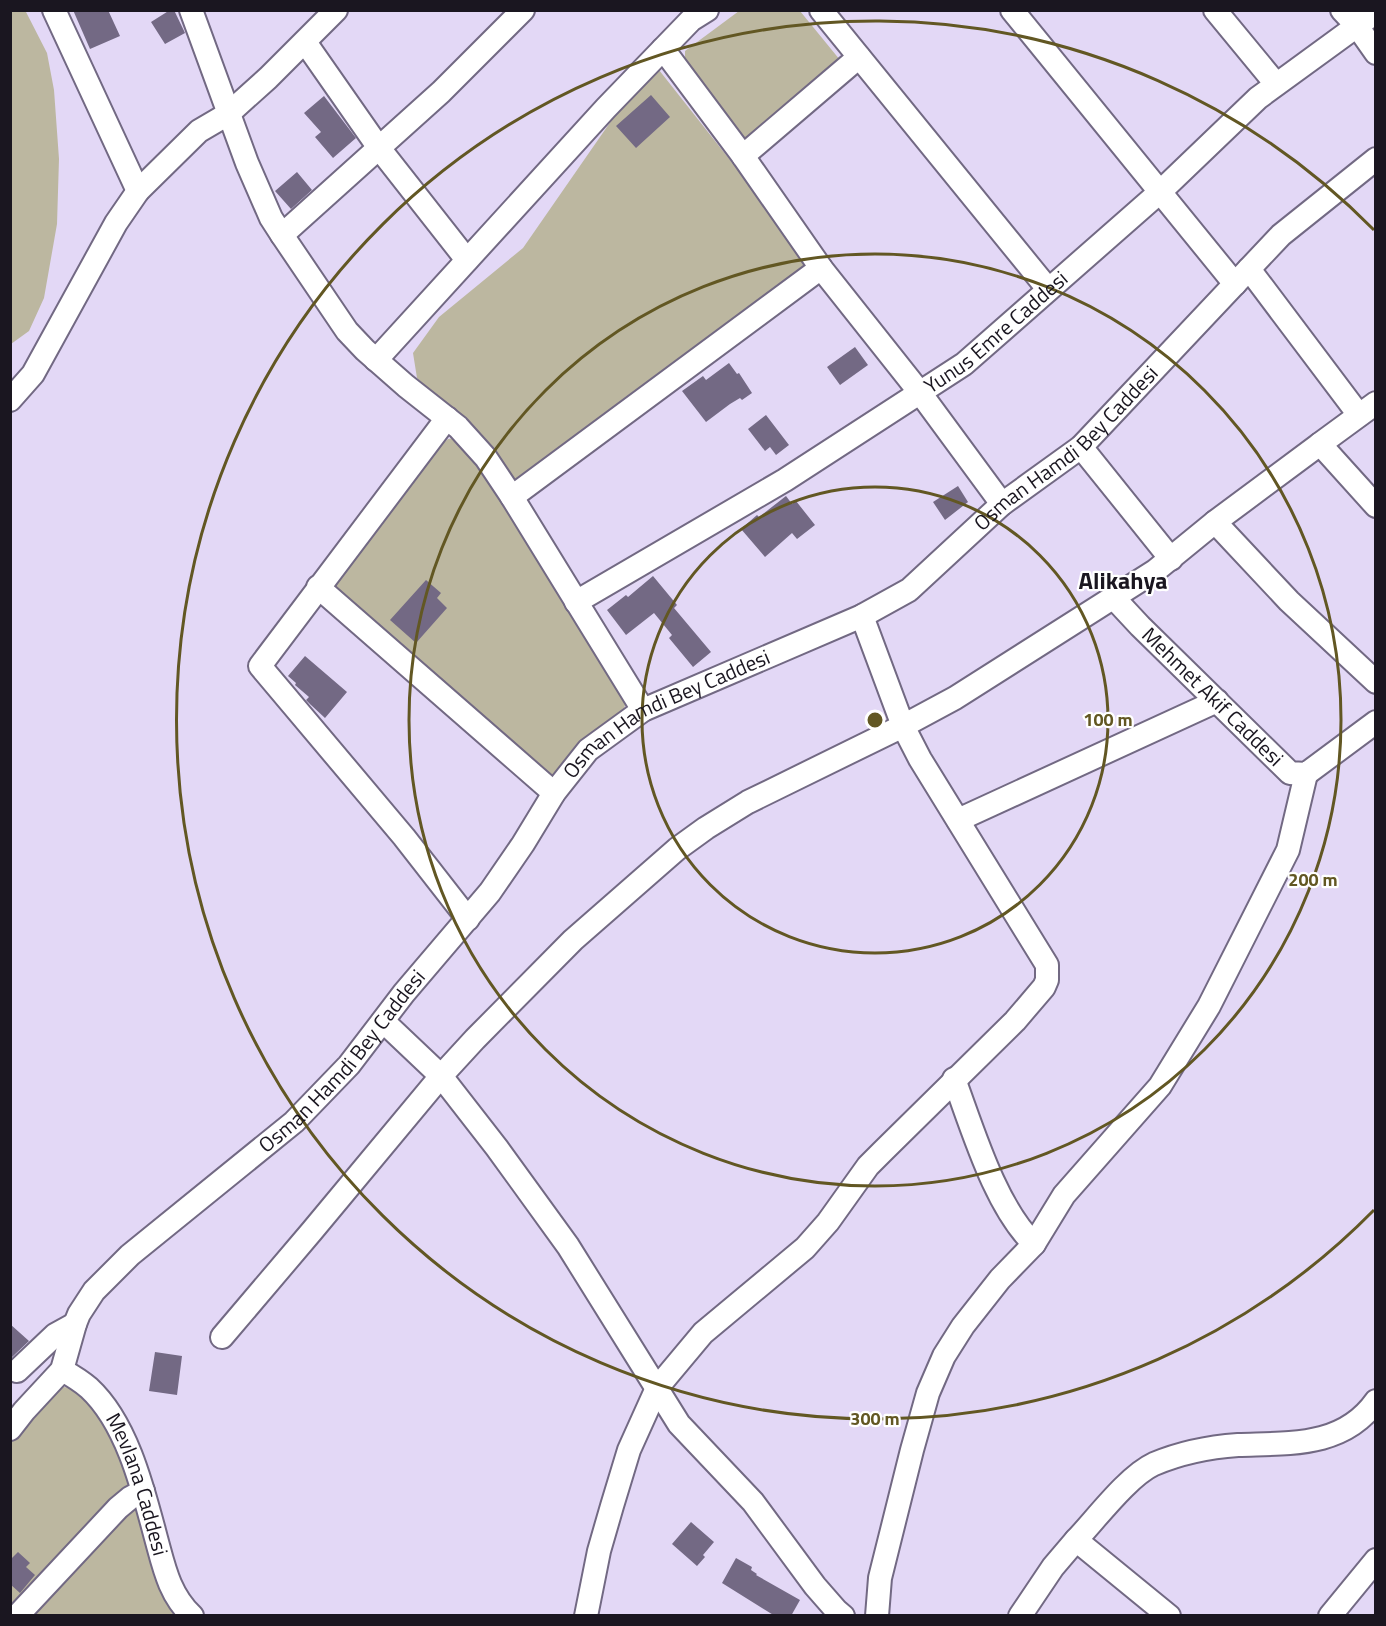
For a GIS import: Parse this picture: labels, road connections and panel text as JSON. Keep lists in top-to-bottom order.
{
  "streets": {
    "street": [
      "Yunus Emre Caddesi",
      "Osman Hamdi Bey Caddesi",
      "Mehmet Akif Caddesi",
      "Mevlana Caddesi"
    ]
  },
  "crossings": [
    ["Osman Hamdi Bey Caddesi", "Mevlana Caddesi"]
  ],
  "districts": ["Alikahya"],
  "rings": ["100 m", "200 m", "300 m"]
}
